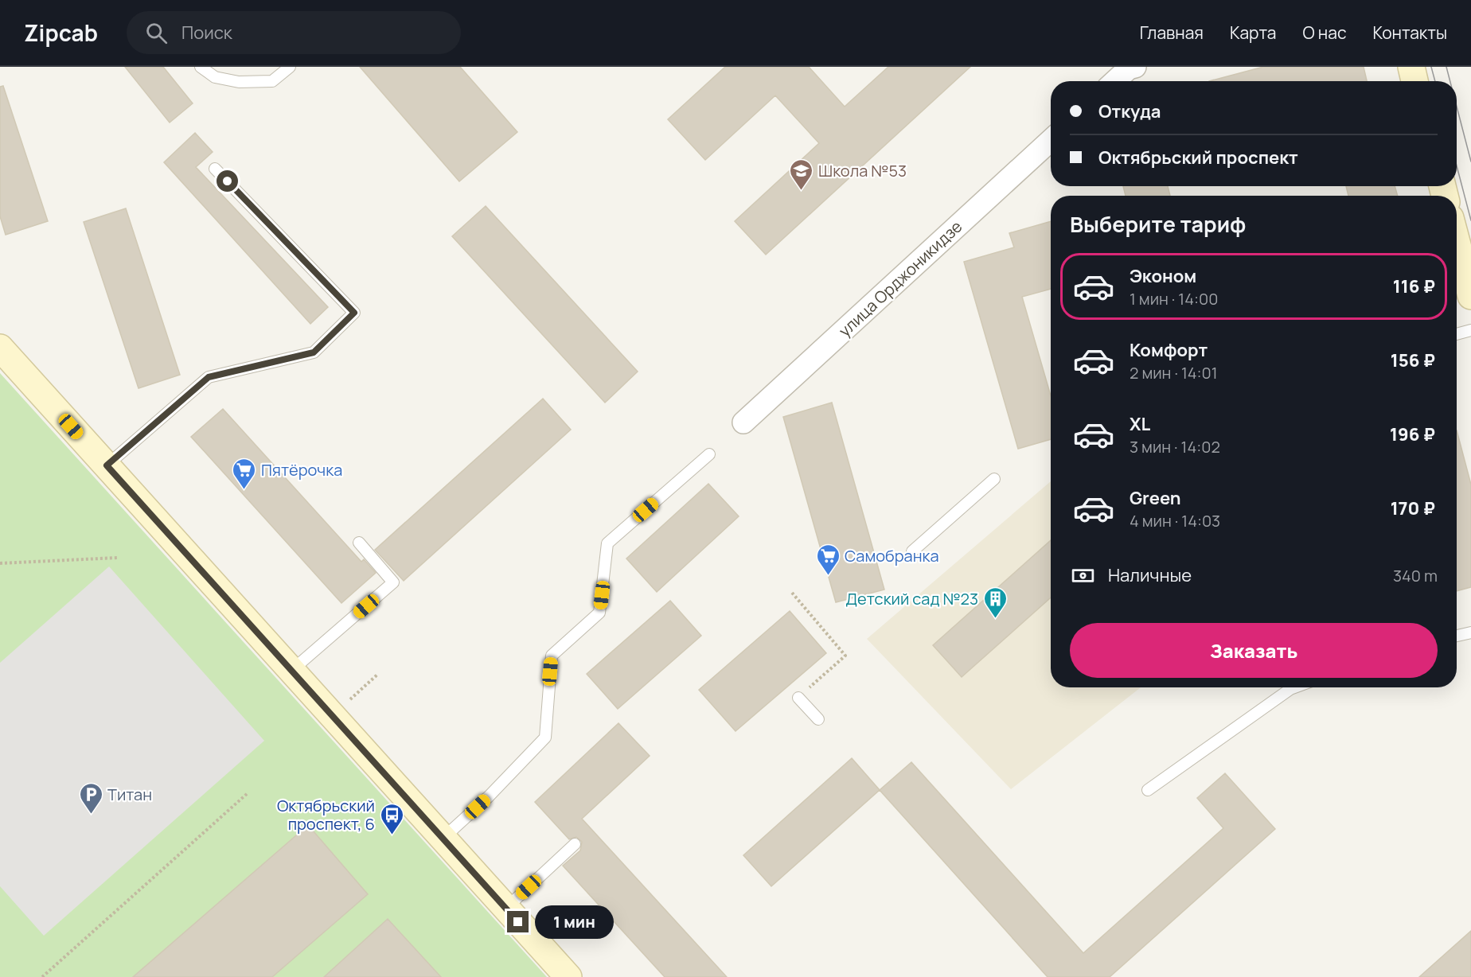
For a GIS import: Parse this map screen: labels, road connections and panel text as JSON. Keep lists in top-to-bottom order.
{
  "streets": {
    "street": ["улица Орджоникидзе"]
  },
  "places": {
    "school or university": ["Школа №53"],
    "supermarket": ["Пятёрочка", "Самобранка"],
    "building": ["Детский сад №23"],
    "parking": ["Титан"],
    "bus stop": ["Октябрьский проспект, 6"]
  },
  "page": {
    "header": "Zipcab",
    "search": "Поиск",
    "nav": [
      "Главная",
      "Карта",
      "О нас",
      "Контакты"
    ],
    "banner": ["Откуда", "Октябрьский проспект"],
    "heading": "Выберите тариф",
    "list": [
      {
        "name": "Эконом",
        "note": "1 мин · 14:00",
        "value": "116 ₽"
      },
      {
        "name": "Комфорт",
        "note": "2 мин · 14:01",
        "value": "156 ₽"
      },
      {
        "name": "XL",
        "note": "3 мин · 14:02",
        "value": "196 ₽"
      },
      {
        "name": "Green",
        "note": "4 мин · 14:03",
        "value": "170 ₽"
      }
    ],
    "pay": ["Наличные", "340 m"],
    "buttons": "Заказать",
    "bubble": "1 мин"
  }
}
